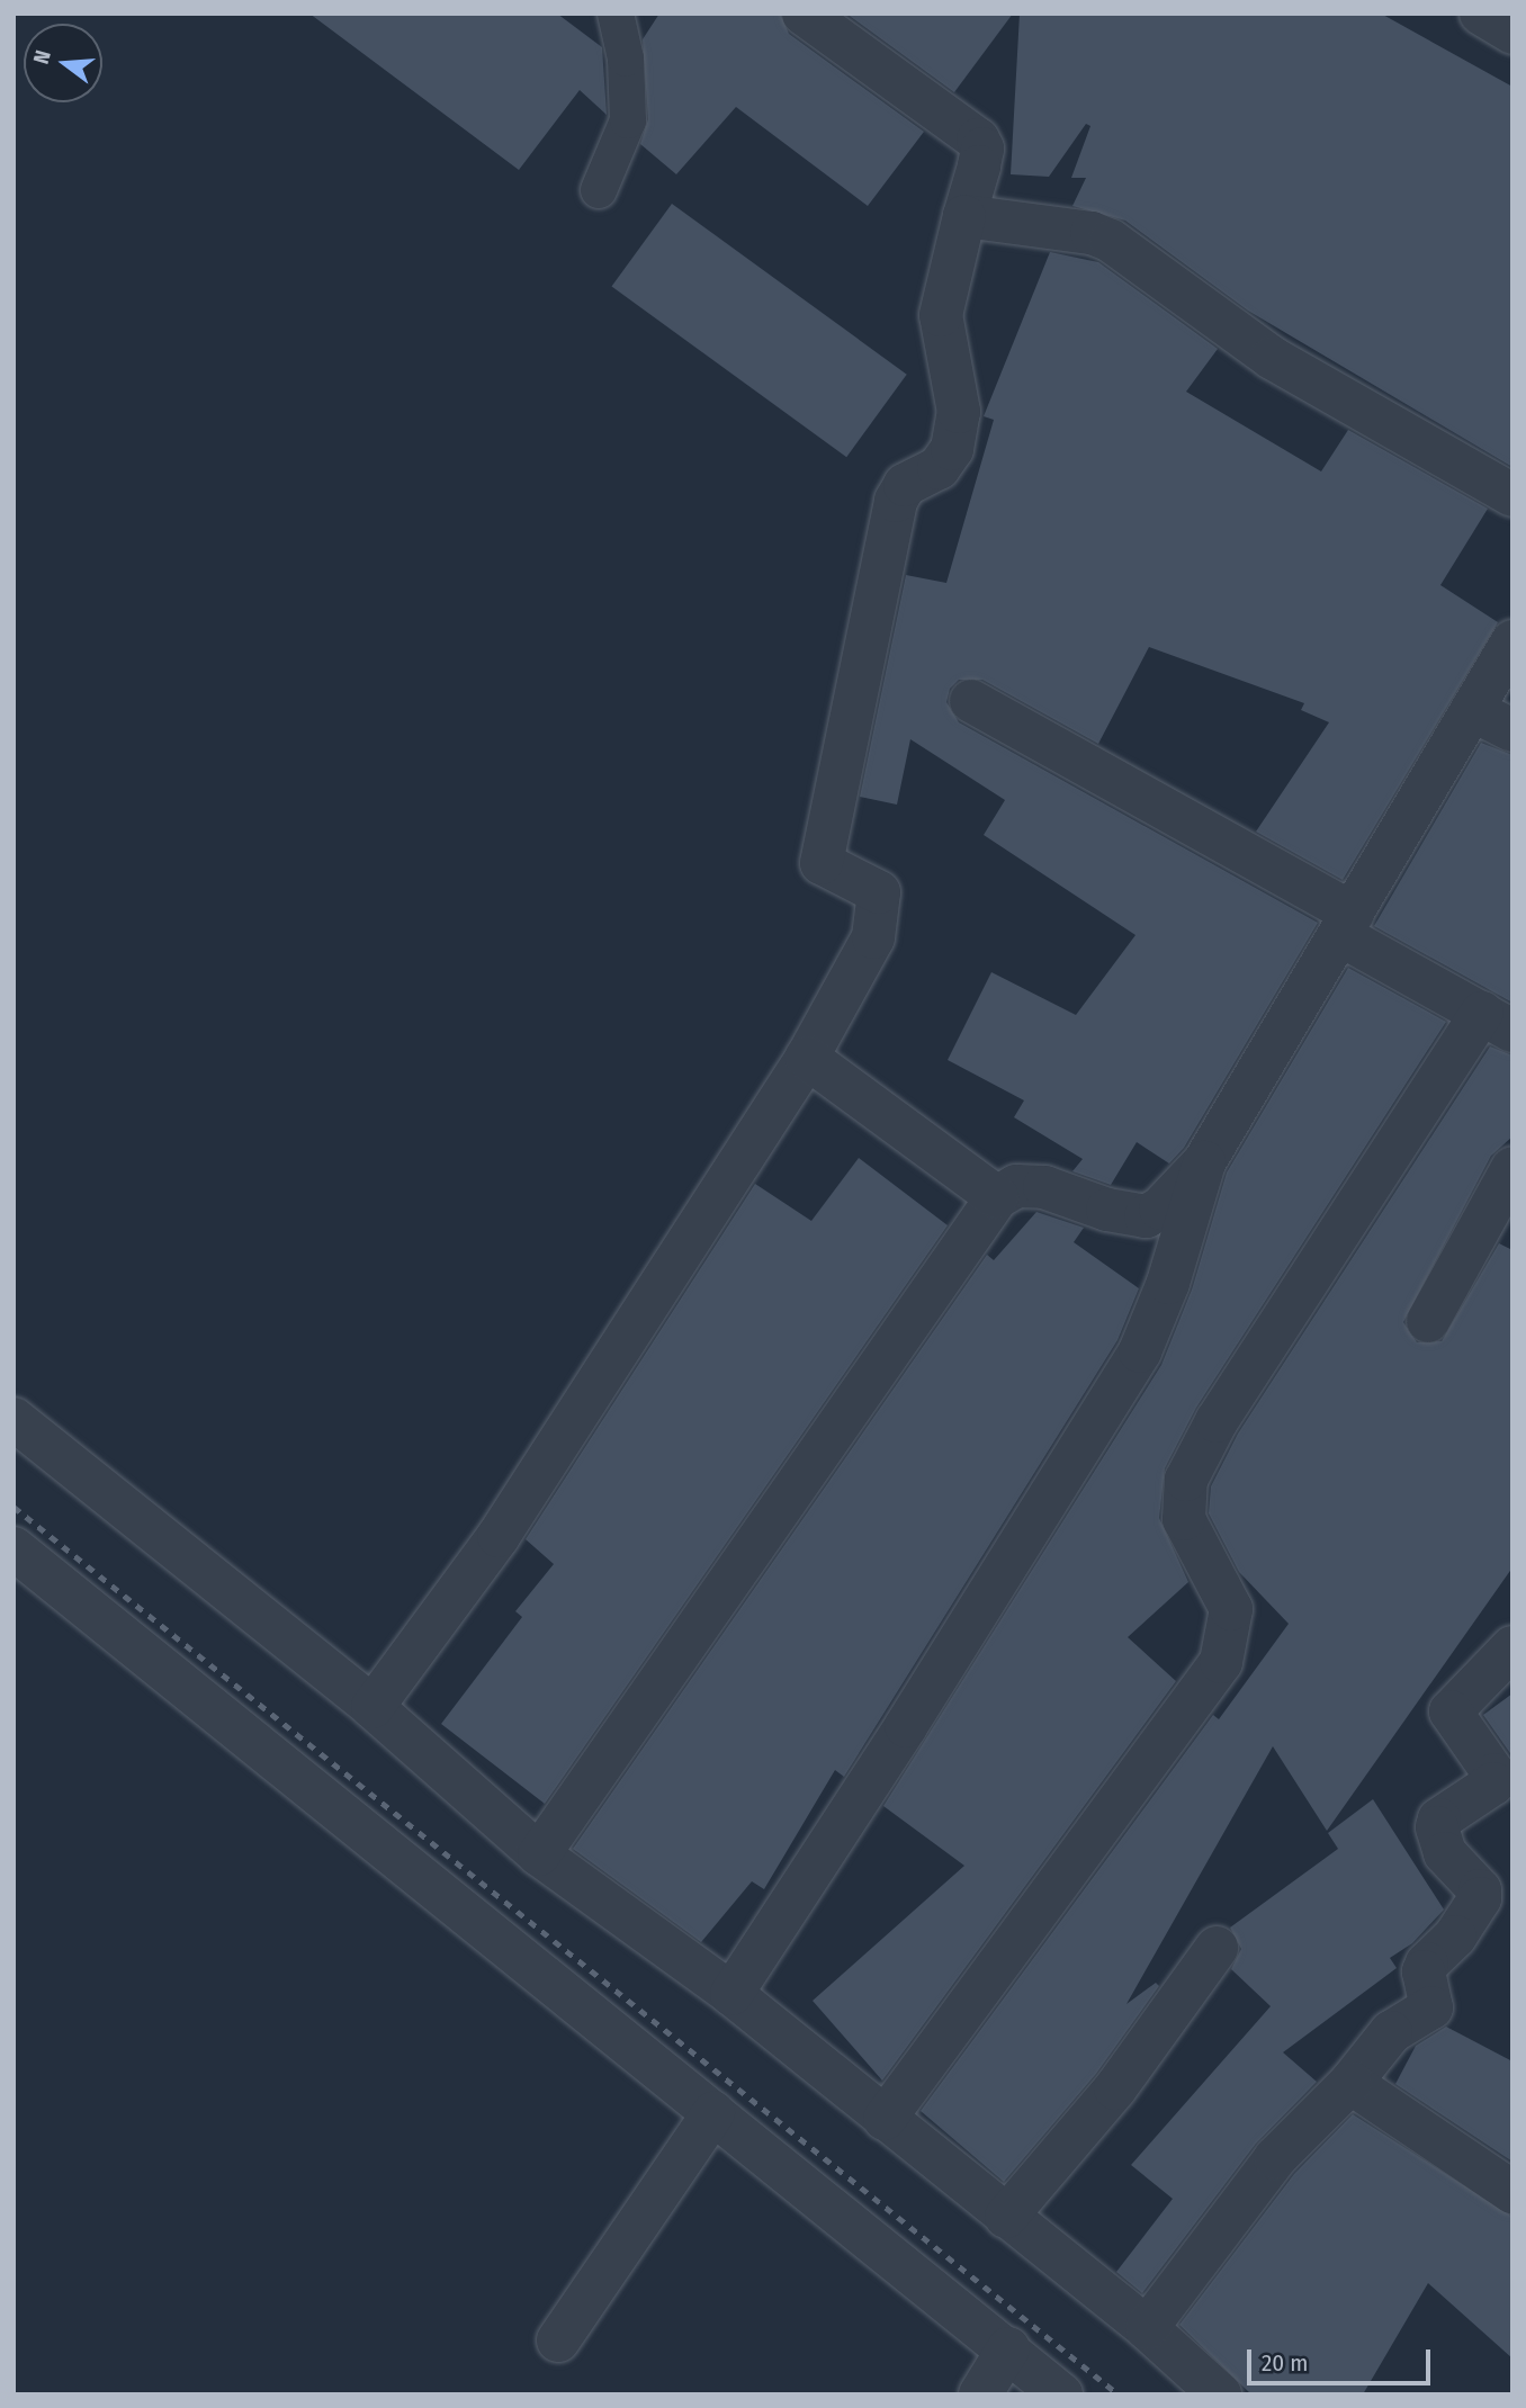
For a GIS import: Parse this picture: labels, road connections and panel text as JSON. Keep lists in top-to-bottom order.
{
  "scale_bar": "20 m",
  "north": "left"
}
